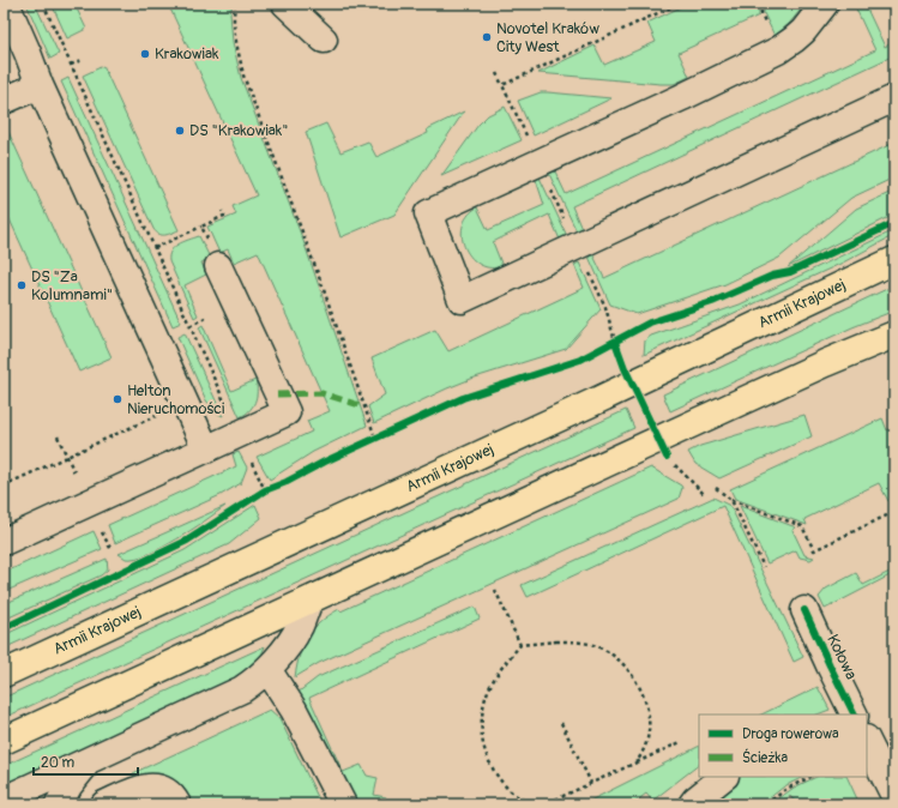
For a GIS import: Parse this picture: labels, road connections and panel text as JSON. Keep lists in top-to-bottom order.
{
  "streets": {
    "main road": ["Armii Krajowej"],
    "street": ["Kołowa"]
  },
  "places": [
    "Novotel Kraków City West",
    "Krakowiak",
    "DS \"Krakowiak\"",
    "DS \"Za Kolumnami\"",
    "Helton Nieruchomości"
  ],
  "legend": ["Droga rowerowa", "Ścieżka"],
  "scale_bar": "20 m"
}
